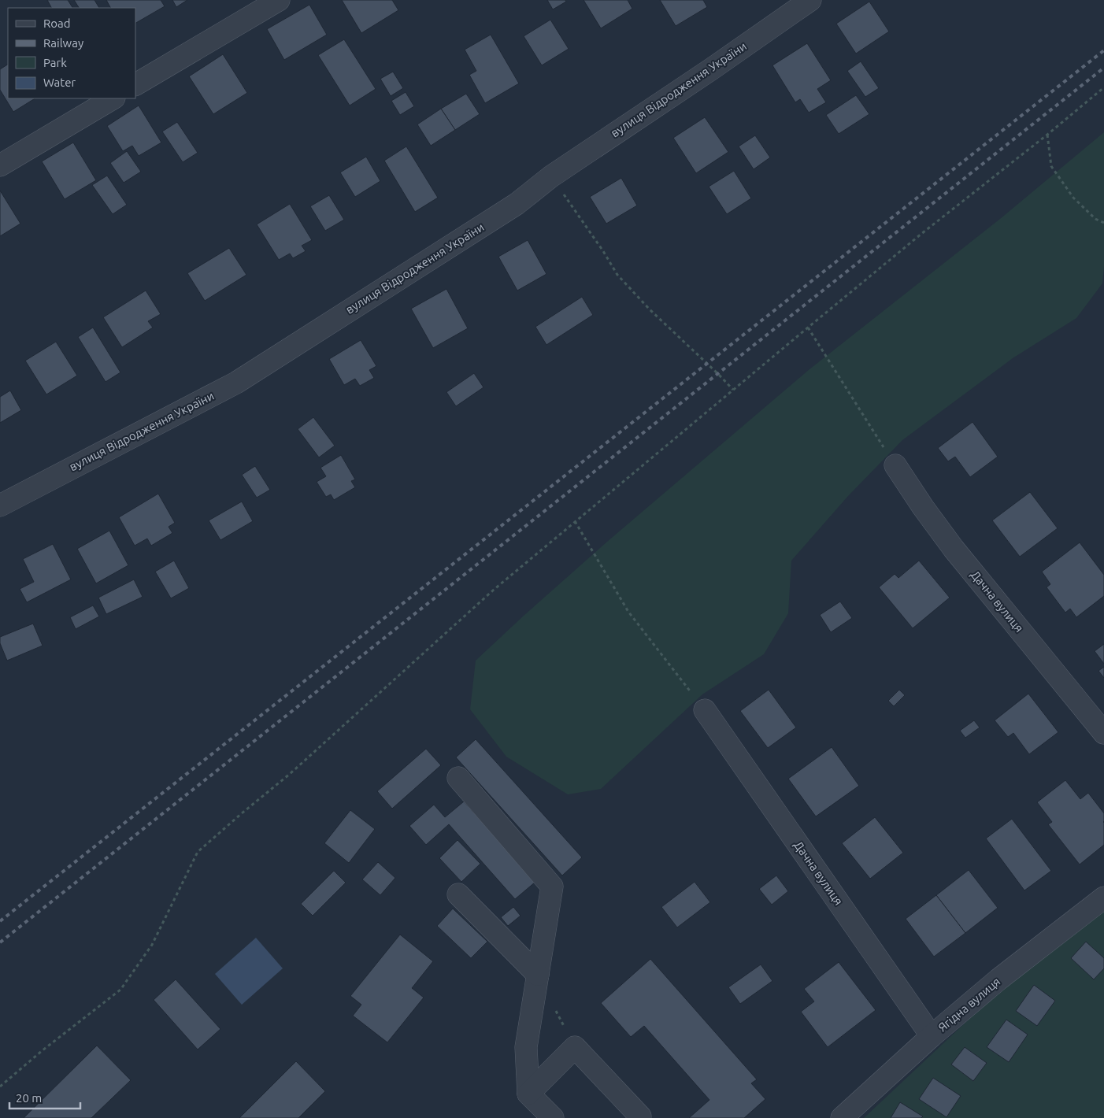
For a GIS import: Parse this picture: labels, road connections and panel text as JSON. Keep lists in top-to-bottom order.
{
  "streets": {
    "street": ["вулиця Відродження України", "Дачна вулиця", "Ягідна вулиця"]
  },
  "crossings": [
    ["Дачна вулиця", "Ягідна вулиця"]
  ],
  "legend": [
    "Road",
    "Railway",
    "Park",
    "Water"
  ],
  "scale_bar": "20 m"
}
